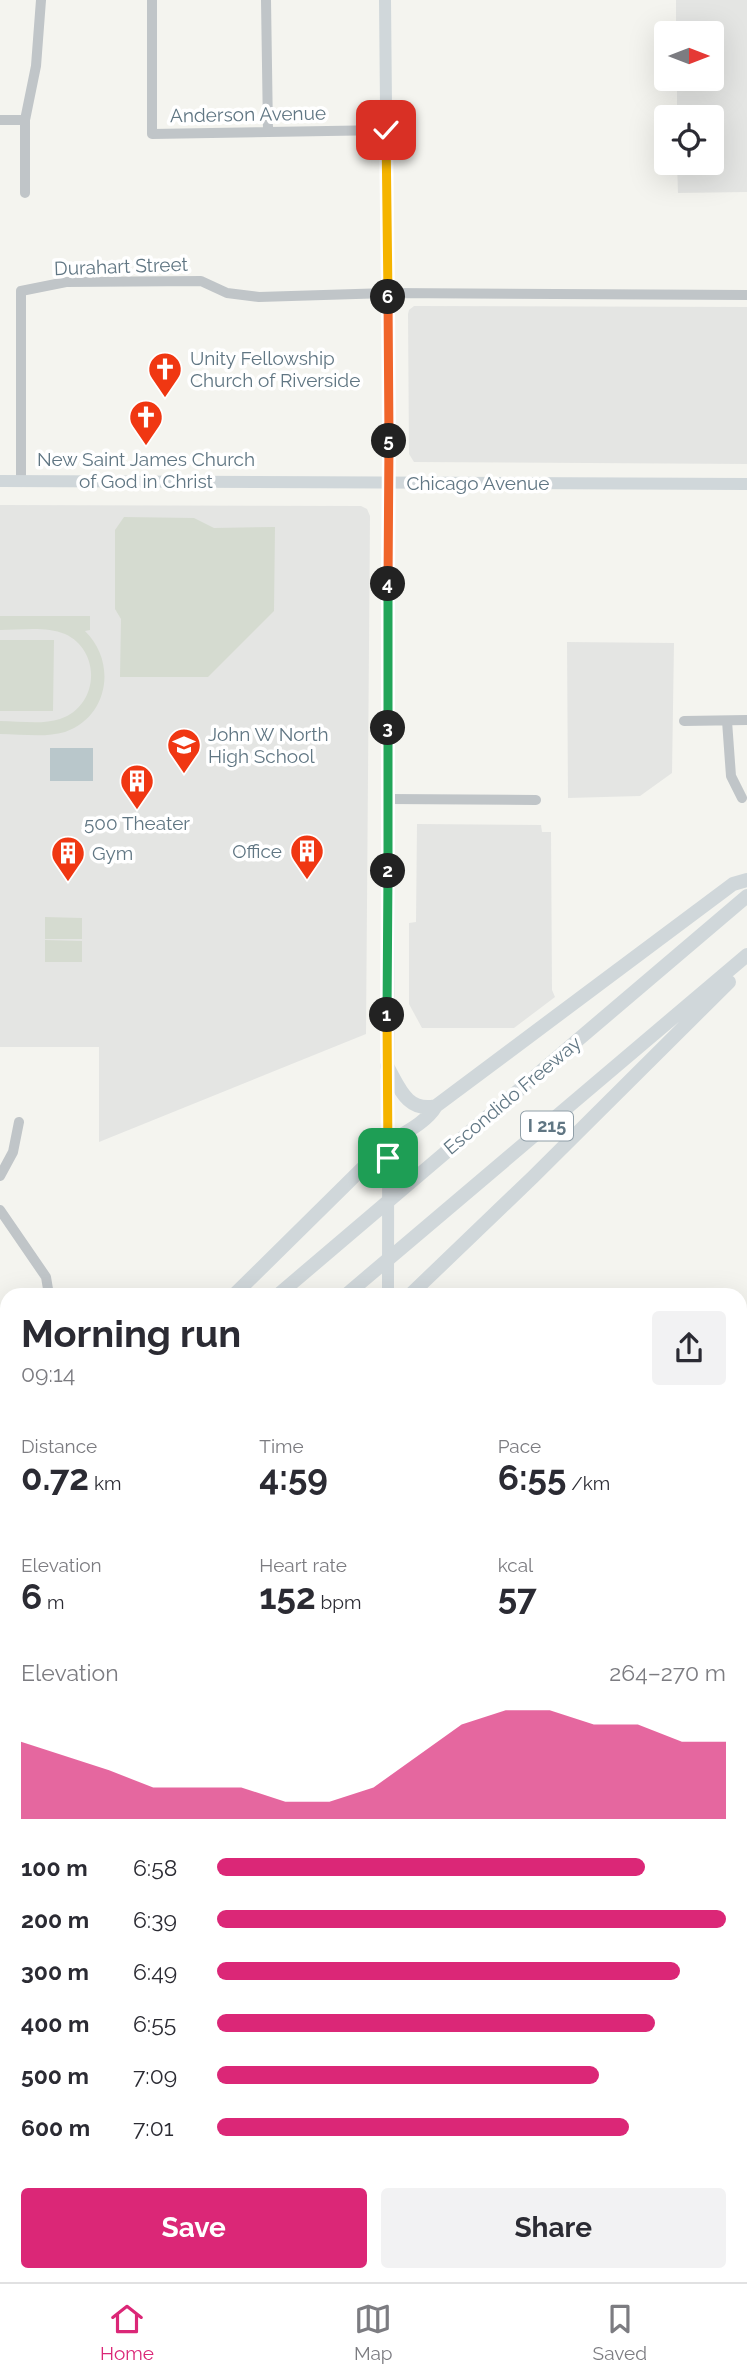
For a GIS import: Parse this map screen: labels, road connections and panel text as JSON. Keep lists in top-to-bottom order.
{
  "streets": {
    "highway": ["Escondido Freeway", "I 215"],
    "main road": ["Chicago Avenue"],
    "street": ["Anderson Avenue", "Durahart Street"]
  },
  "crossings": [
    ["Durahart Street", "Chicago Avenue"]
  ],
  "places": {
    "church": ["Unity Fellowship Church of Riverside", "New Saint James Church of God in Christ"],
    "school or university": ["John W North High School"],
    "building": ["500 Theater", "Office", "Gym"]
  },
  "north": "right",
  "page": {
    "pins": [
      "6",
      "5",
      "4",
      "3",
      "2",
      "1"
    ],
    "heading": ["Morning run", "09:14"],
    "stats": [
      ["Distance", "0.72 km"],
      ["Time", "4:59"],
      ["Pace", "6:55 /km"],
      ["Elevation", "6 m"],
      ["Heart rate", "152 bpm"],
      ["kcal", "57"]
    ],
    "chart": ["Elevation", "264–270 m"],
    "list": [
      {
        "name": "100 m",
        "note": "6:58"
      },
      {
        "name": "200 m",
        "note": "6:39"
      },
      {
        "name": "300 m",
        "note": "6:49"
      },
      {
        "name": "400 m",
        "note": "6:55"
      },
      {
        "name": "500 m",
        "note": "7:09"
      },
      {
        "name": "600 m",
        "note": "7:01"
      }
    ],
    "buttons": ["Save", "Share"],
    "tabs": ["Home", "Map", "Saved"]
  }
}
